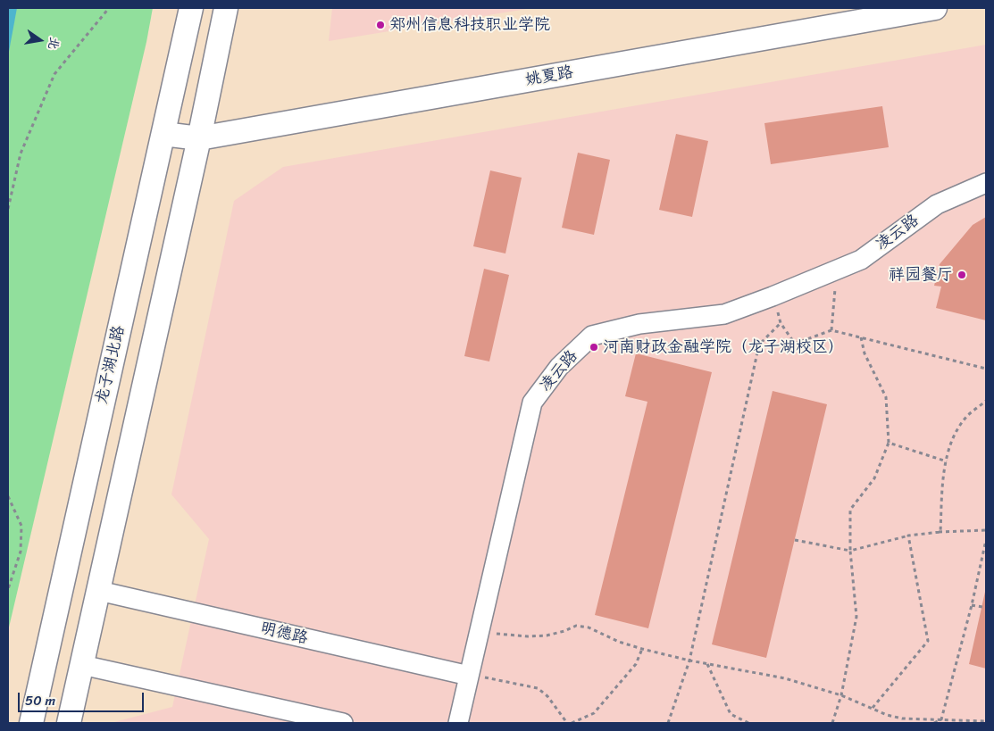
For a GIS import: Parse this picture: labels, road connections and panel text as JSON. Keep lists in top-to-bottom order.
{
  "streets": {
    "street": [
      "姚夏路",
      "凌云路",
      "龙子湖北路",
      "明德路"
    ]
  },
  "crossings": [
    ["姚夏路", "龙子湖北路"],
    ["凌云路", "明德路"]
  ],
  "places": ["郑州信息科技职业学院", "祥园餐厅", "河南财政金融学院（龙子湖校区）"],
  "scale_bar": "50 m",
  "north": "right"
}
